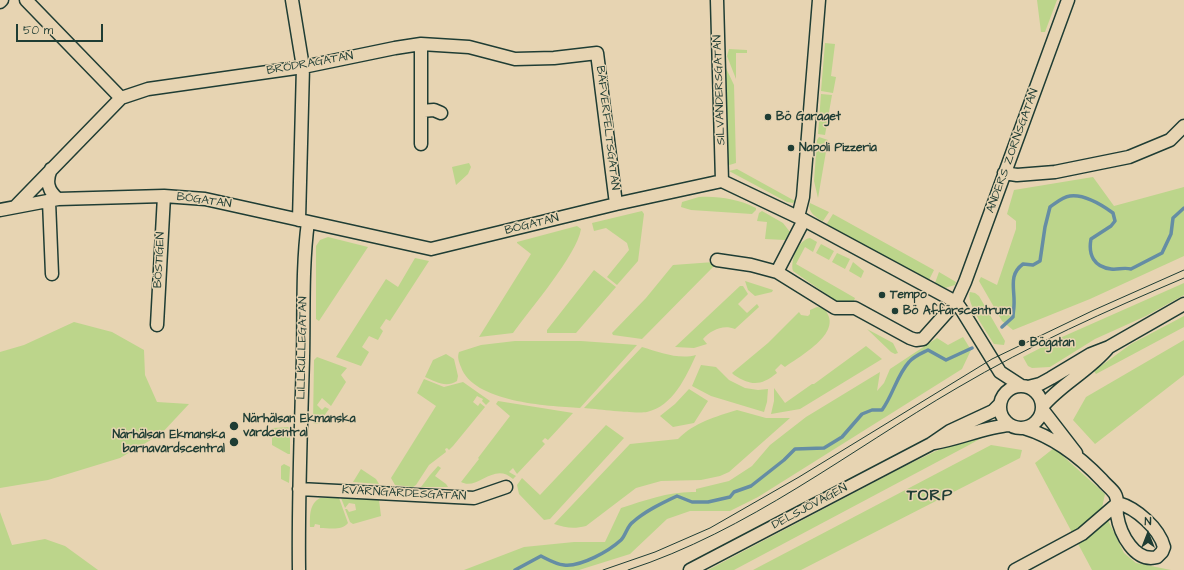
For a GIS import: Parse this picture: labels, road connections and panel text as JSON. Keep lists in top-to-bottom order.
{
  "streets": {
    "street": [
      "BRÖDRAGATAN",
      "SILVANDERSGATAN",
      "BÄFVERFELTSGATAN",
      "ANDERS ZORNSGATAN",
      "BÖGATAN",
      "BÖSTIGEN",
      "LILLKULLEGATAN",
      "KVARNGÄRDESGATAN",
      "DELSJÖVÄGEN"
    ]
  },
  "crossings": [
    ["BRÖDRAGATAN", "BÄFVERFELTSGATAN"],
    ["BRÖDRAGATAN", "BÖGATAN"],
    ["BRÖDRAGATAN", "LILLKULLEGATAN"],
    ["SILVANDERSGATAN", "BÖGATAN"],
    ["BÄFVERFELTSGATAN", "BÖGATAN"],
    ["BÖGATAN", "BÖSTIGEN"],
    ["BÖGATAN", "LILLKULLEGATAN"],
    ["LILLKULLEGATAN", "KVARNGÄRDESGATAN"]
  ],
  "districts": ["TORP"],
  "places": [
    "Bö Garaget",
    "Napoli Pizzeria",
    "Tempo",
    "Bö Affärscentrum",
    "Bögatan",
    "Närhälsan Ekmanska vårdcentral",
    "Närhälsan Ekmanska barnavårdscentral"
  ],
  "scale_bar": "50 m",
  "north": "top"
}
